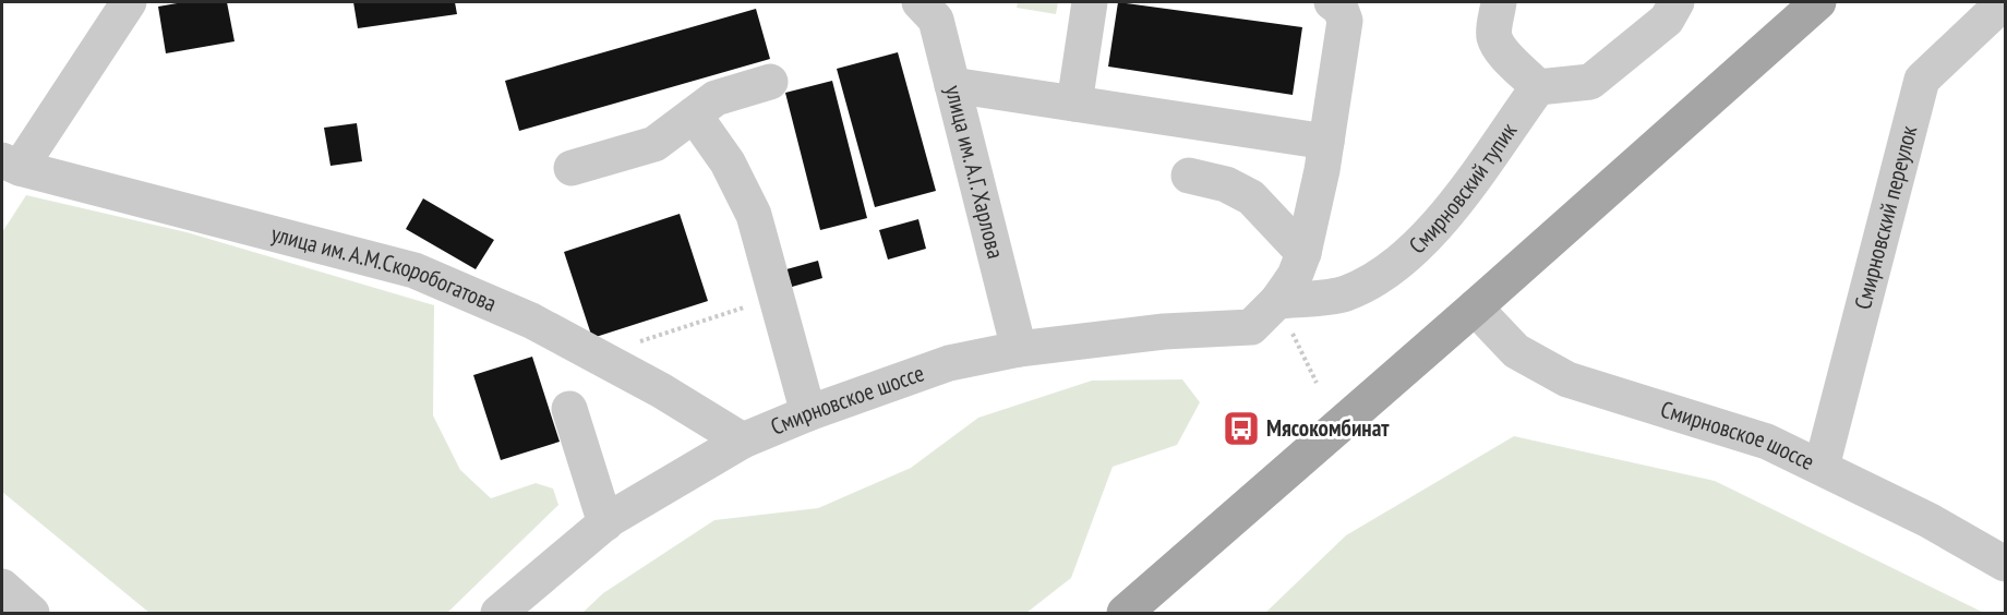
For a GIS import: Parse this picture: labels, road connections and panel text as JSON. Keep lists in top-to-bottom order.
{
  "streets": {
    "street": [
      "улица им. А.Г. Харлова",
      "Смирновский тупик",
      "Смирновский переулок",
      "улица им. А.М.Скоробогатова",
      "Смирновское шоссе"
    ]
  },
  "crossings": [
    ["улица им. А.Г. Харлова", "Смирновское шоссе"],
    ["Смирновский тупик", "Смирновское шоссе"],
    ["Смирновский переулок", "Смирновское шоссе"],
    ["улица им. А.М.Скоробогатова", "Смирновское шоссе"]
  ],
  "places": {
    "bus stop": ["Мясокомбинат"]
  }
}
